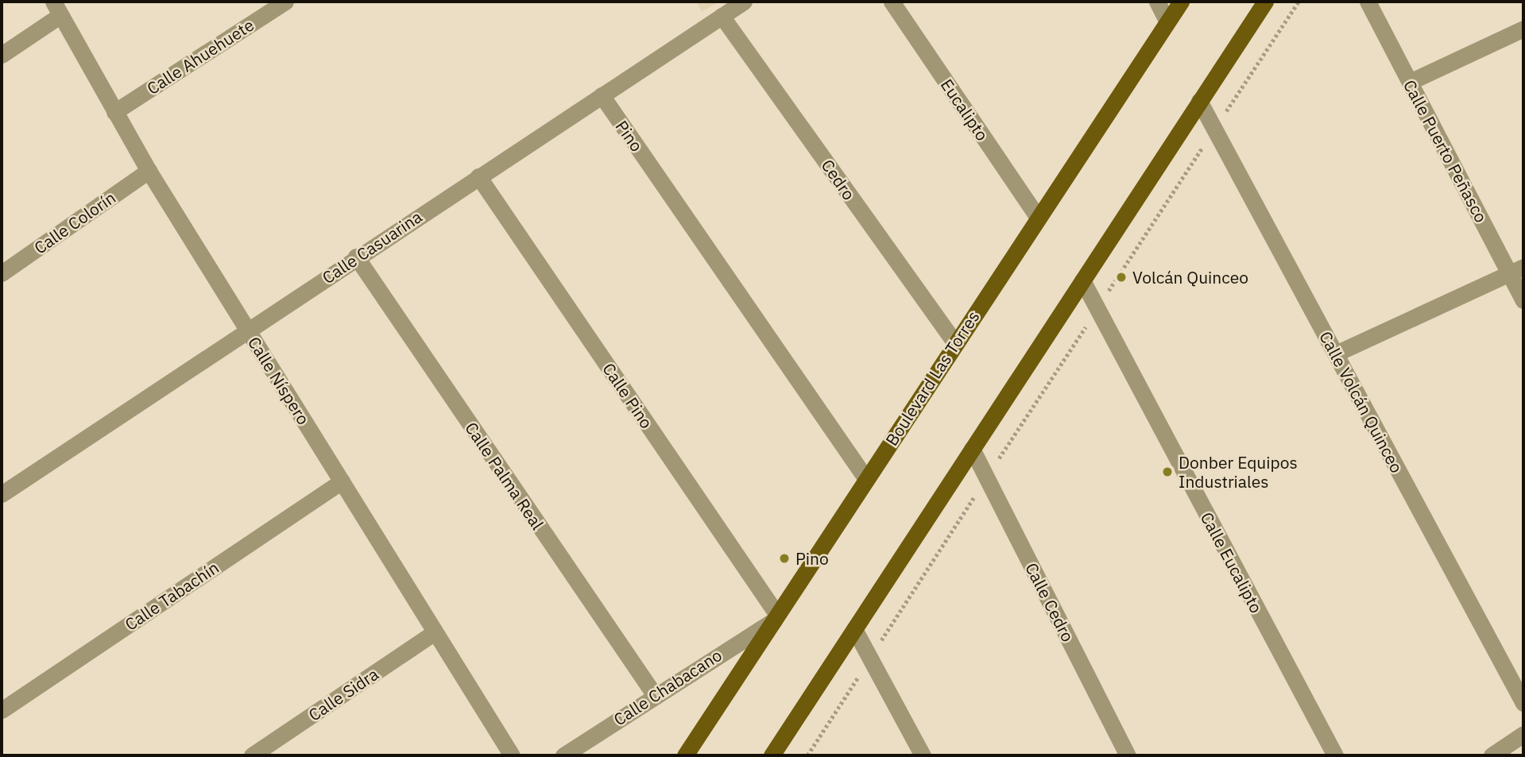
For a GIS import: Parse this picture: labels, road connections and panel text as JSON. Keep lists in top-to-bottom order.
{
  "streets": {
    "main road": ["Boulevard Las Torres"],
    "street": [
      "Calle Ahuehuete",
      "Eucalipto",
      "Pino",
      "Calle Puerto Peñasco",
      "Cedro",
      "Calle Colorín",
      "Calle Casuarina",
      "Calle Níspero",
      "Calle Pino",
      "Calle Volcán Quinceo",
      "Calle Palma Real",
      "Calle Eucalipto",
      "Calle Tabachín",
      "Calle Cedro",
      "Calle Chabacano",
      "Calle Sidra"
    ]
  },
  "crossings": [
    ["Calle Ahuehuete", "Calle Níspero"],
    ["Eucalipto", "Boulevard Las Torres"],
    ["Pino", "Calle Casuarina"],
    ["Pino", "Boulevard Las Torres"],
    ["Cedro", "Calle Casuarina"],
    ["Cedro", "Boulevard Las Torres"],
    ["Calle Colorín", "Calle Níspero"],
    ["Calle Casuarina", "Calle Níspero"],
    ["Calle Casuarina", "Calle Pino"],
    ["Calle Casuarina", "Calle Palma Real"],
    ["Boulevard Las Torres", "Calle Pino"],
    ["Boulevard Las Torres", "Calle Chabacano"],
    ["Calle Níspero", "Calle Tabachín"],
    ["Calle Níspero", "Calle Sidra"],
    ["Calle Pino", "Calle Chabacano"],
    ["Calle Palma Real", "Calle Chabacano"]
  ],
  "places": ["Volcán Quinceo", "Donber Equipos Industriales", "Pino"]
}
